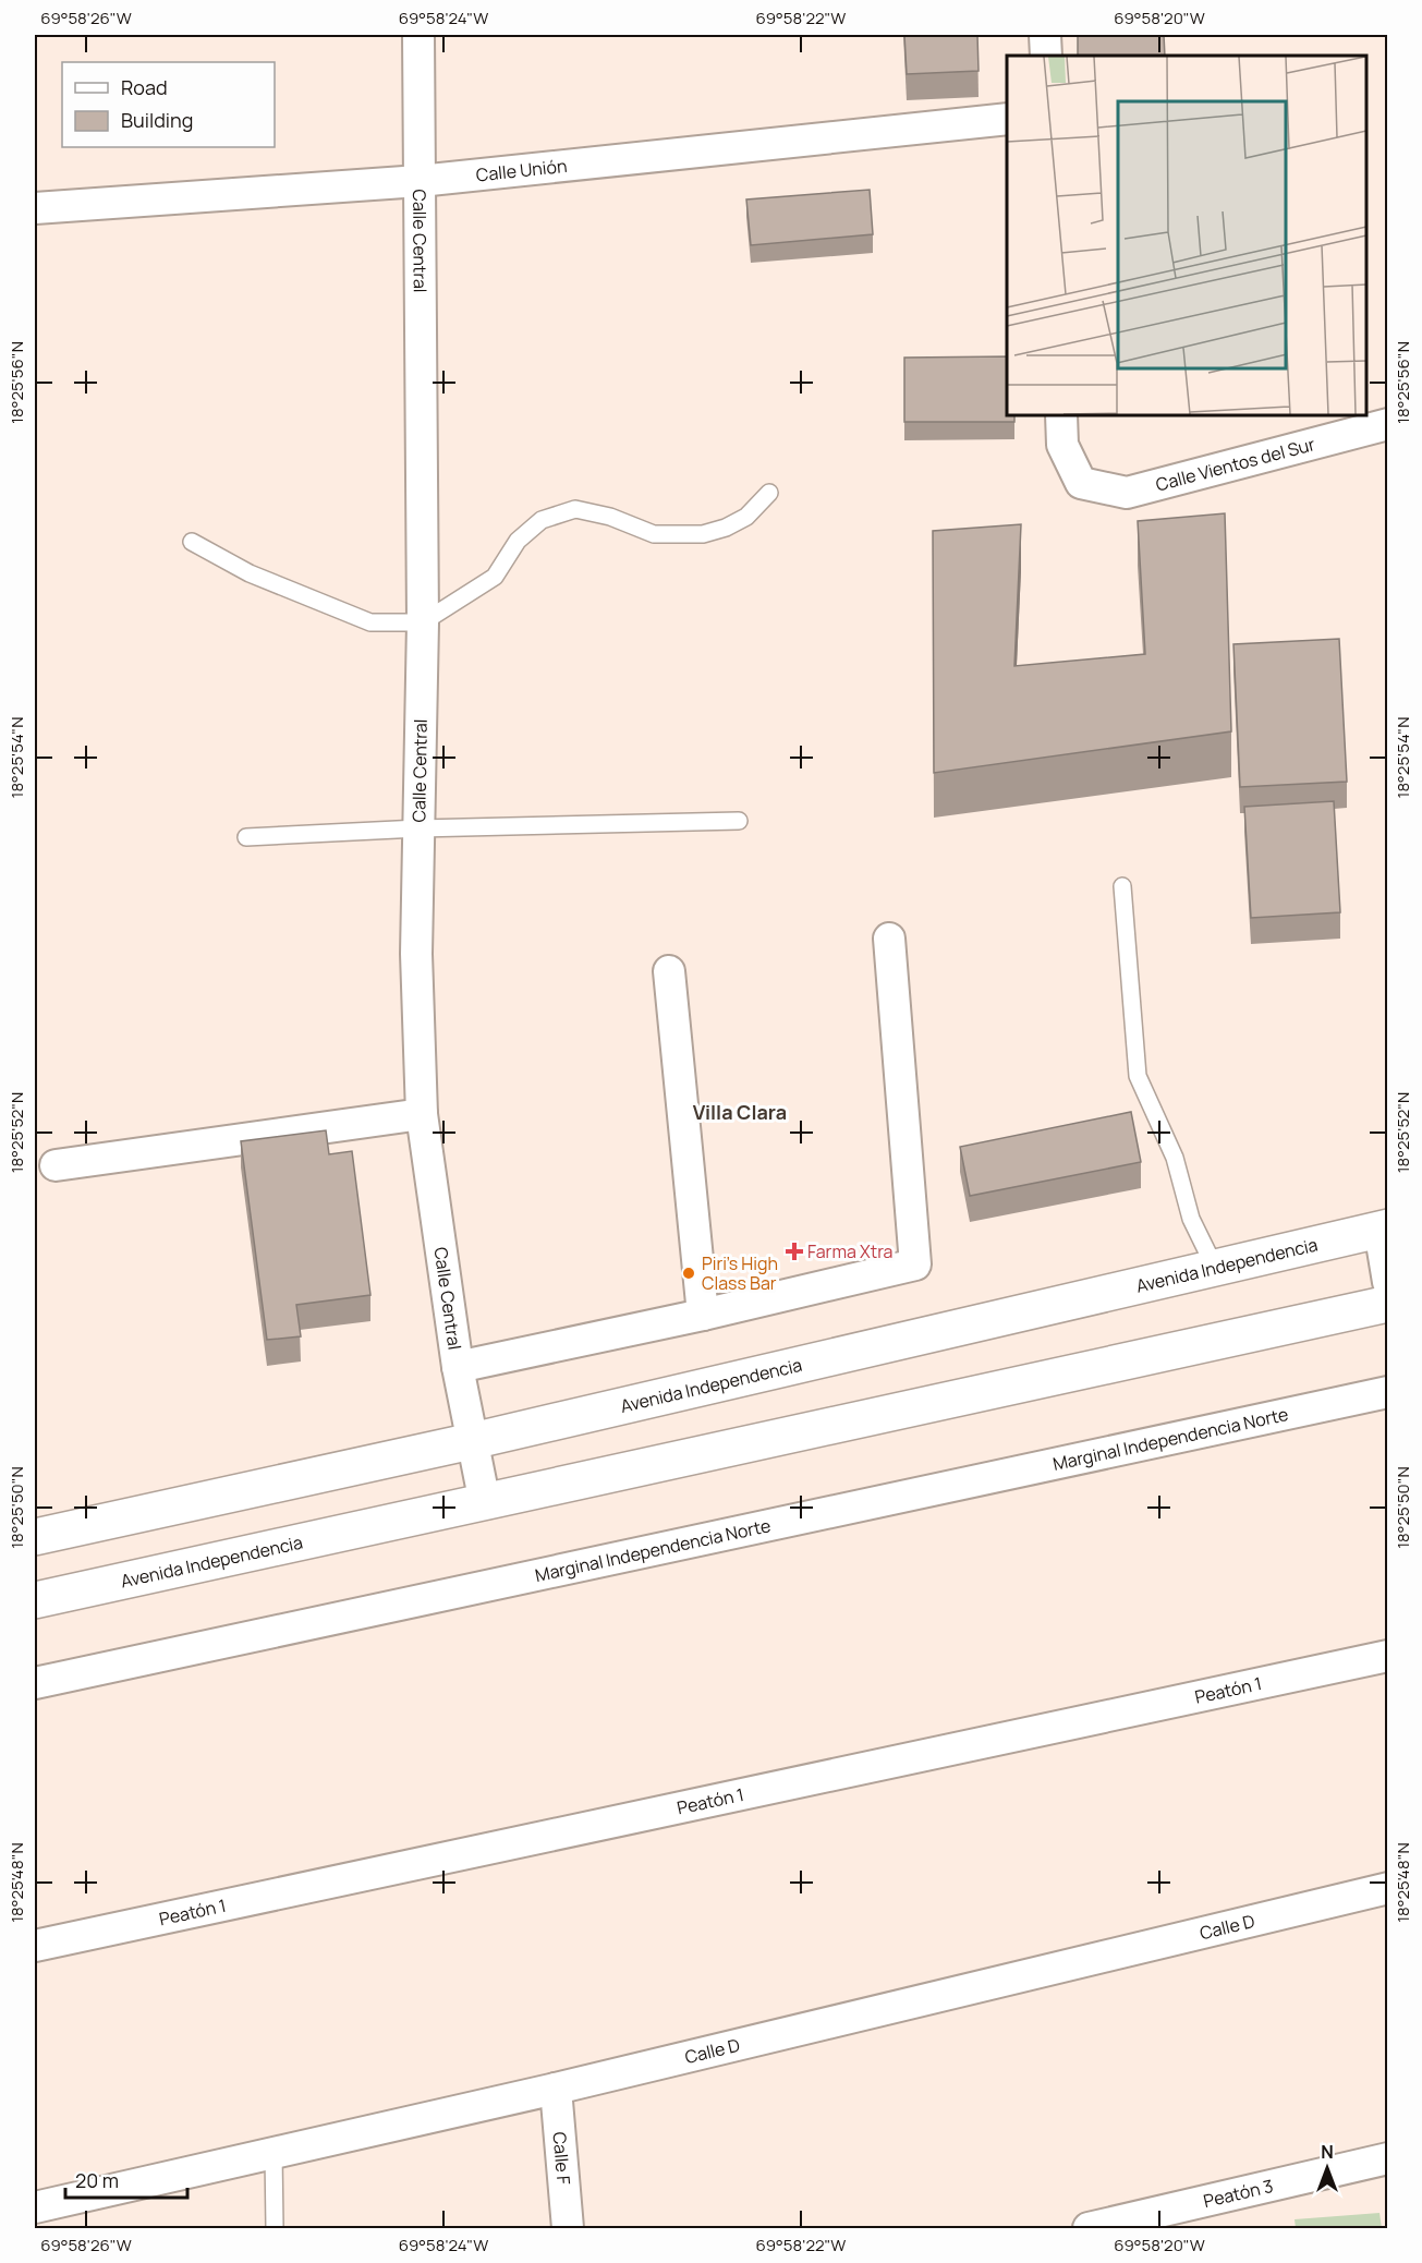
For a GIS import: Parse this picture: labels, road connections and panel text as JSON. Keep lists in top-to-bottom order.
{
  "streets": {
    "main road": ["Avenida Independencia"],
    "street": [
      "Calle Unión",
      "Calle Central",
      "Calle Vientos del Sur",
      "Marginal Independencia Norte",
      "Peatón 1",
      "Calle D",
      "Calle F",
      "Peatón 3"
    ]
  },
  "crossings": [
    ["Calle Unión", "Calle Central"],
    ["Calle Central", "Avenida Independencia"],
    ["Calle D", "Calle F"]
  ],
  "districts": ["Villa Clara"],
  "places": {
    "health": ["Farma Xtra"],
    "other": ["Piri's High Class Bar"]
  },
  "legend": ["Road", "Building"],
  "scale_bar": "20 m",
  "north": "top",
  "coordinates": [
    "69°58'26\"W",
    "69°58'24\"W",
    "69°58'22\"W",
    "69°58'20\"W",
    "18°25'56\"N",
    "18°25'54\"N",
    "18°25'52\"N",
    "18°25'50\"N",
    "18°25'48\"N"
  ]
}
